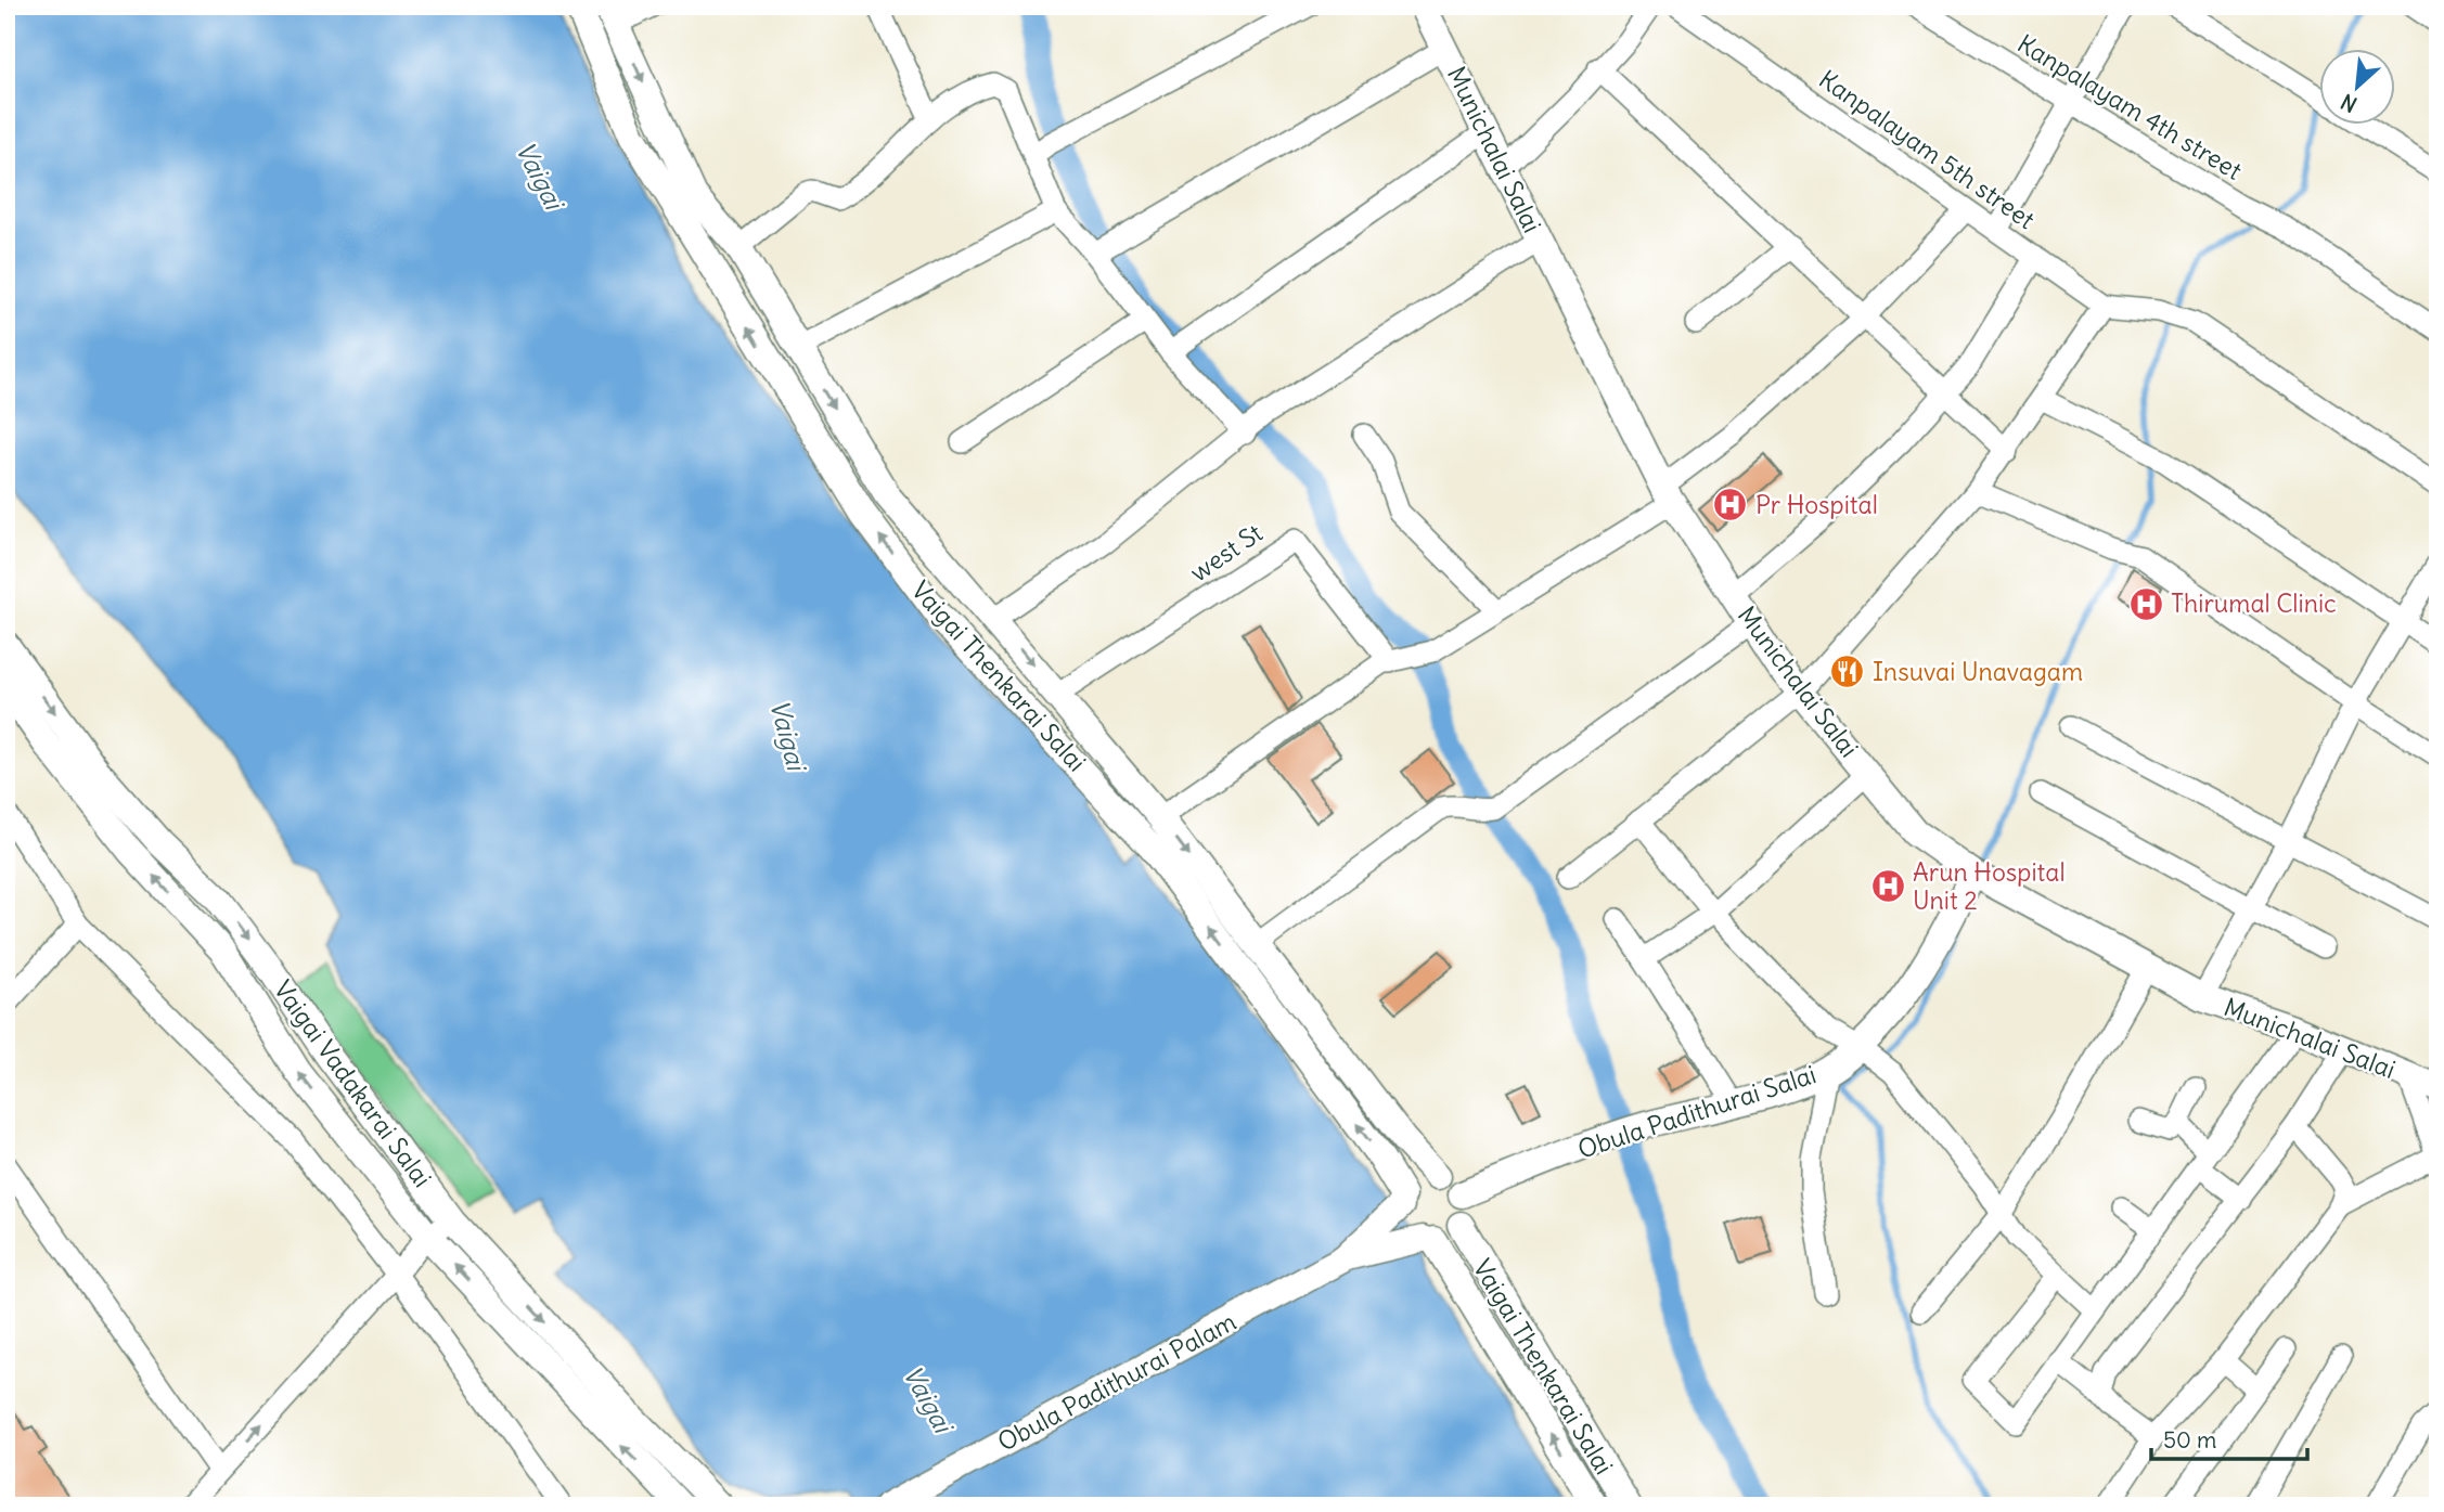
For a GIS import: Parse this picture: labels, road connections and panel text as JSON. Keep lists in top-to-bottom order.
{
  "streets": {
    "main road": [
      "Munichalai Salai",
      "Vaigai Thenkarai Salai",
      "Vaigai Vadakarai Salai",
      "Obula Padithurai Salai",
      "Obula Padithurai Palam"
    ],
    "street": ["Kanpalayam 4th street", "Kanpalayam 5th street", "west St"]
  },
  "crossings": [
    ["Munichalai Salai", "Obula Padithurai Salai"],
    ["west St", "Vaigai Thenkarai Salai"],
    ["Vaigai Thenkarai Salai", "Obula Padithurai Salai"],
    ["Vaigai Thenkarai Salai", "Obula Padithurai Palam"],
    ["Obula Padithurai Salai", "Obula Padithurai Palam"]
  ],
  "water": ["Vaigai"],
  "places": {
    "hospital": ["Pr Hospital", "Thirumal Clinic", "Arun Hospital Unit 2"],
    "restaurant": ["Insuvai Unavagam"]
  },
  "scale_bar": "50 m",
  "north": "bottom left"
}
